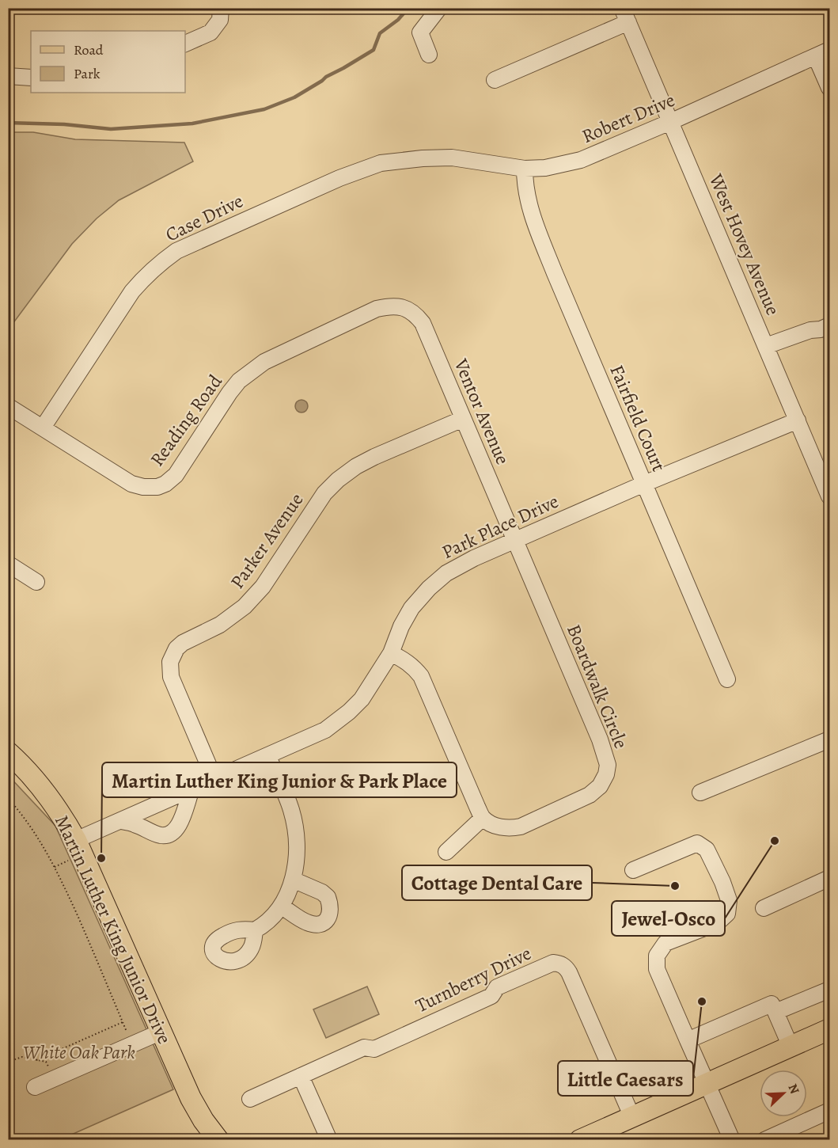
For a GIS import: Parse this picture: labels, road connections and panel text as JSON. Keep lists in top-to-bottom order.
{
  "streets": {
    "main road": ["Martin Luther King Junior Drive"],
    "street": [
      "Robert Drive",
      "Case Drive",
      "West Hovey Avenue",
      "Ventor Avenue",
      "Fairfield Court",
      "Reading Road",
      "Park Place Drive",
      "Parker Avenue",
      "Boardwalk Circle",
      "Turnberry Drive"
    ]
  },
  "crossings": [
    ["Robert Drive", "Case Drive"],
    ["Robert Drive", "West Hovey Avenue"],
    ["Robert Drive", "Fairfield Court"],
    ["Case Drive", "Reading Road"],
    ["West Hovey Avenue", "Park Place Drive"],
    ["Ventor Avenue", "Reading Road"],
    ["Ventor Avenue", "Park Place Drive"],
    ["Ventor Avenue", "Parker Avenue"],
    ["Ventor Avenue", "Boardwalk Circle"],
    ["Fairfield Court", "Park Place Drive"],
    ["Park Place Drive", "Parker Avenue"],
    ["Park Place Drive", "Boardwalk Circle"],
    ["Park Place Drive", "Martin Luther King Junior Drive"]
  ],
  "parks": ["White Oak Park"],
  "places": [
    "Jewel-Osco",
    "Martin Luther King Junior & Park Place",
    "Cottage Dental Care",
    "Little Caesars"
  ],
  "legend": ["Road", "Park"],
  "north": "top right"
}
